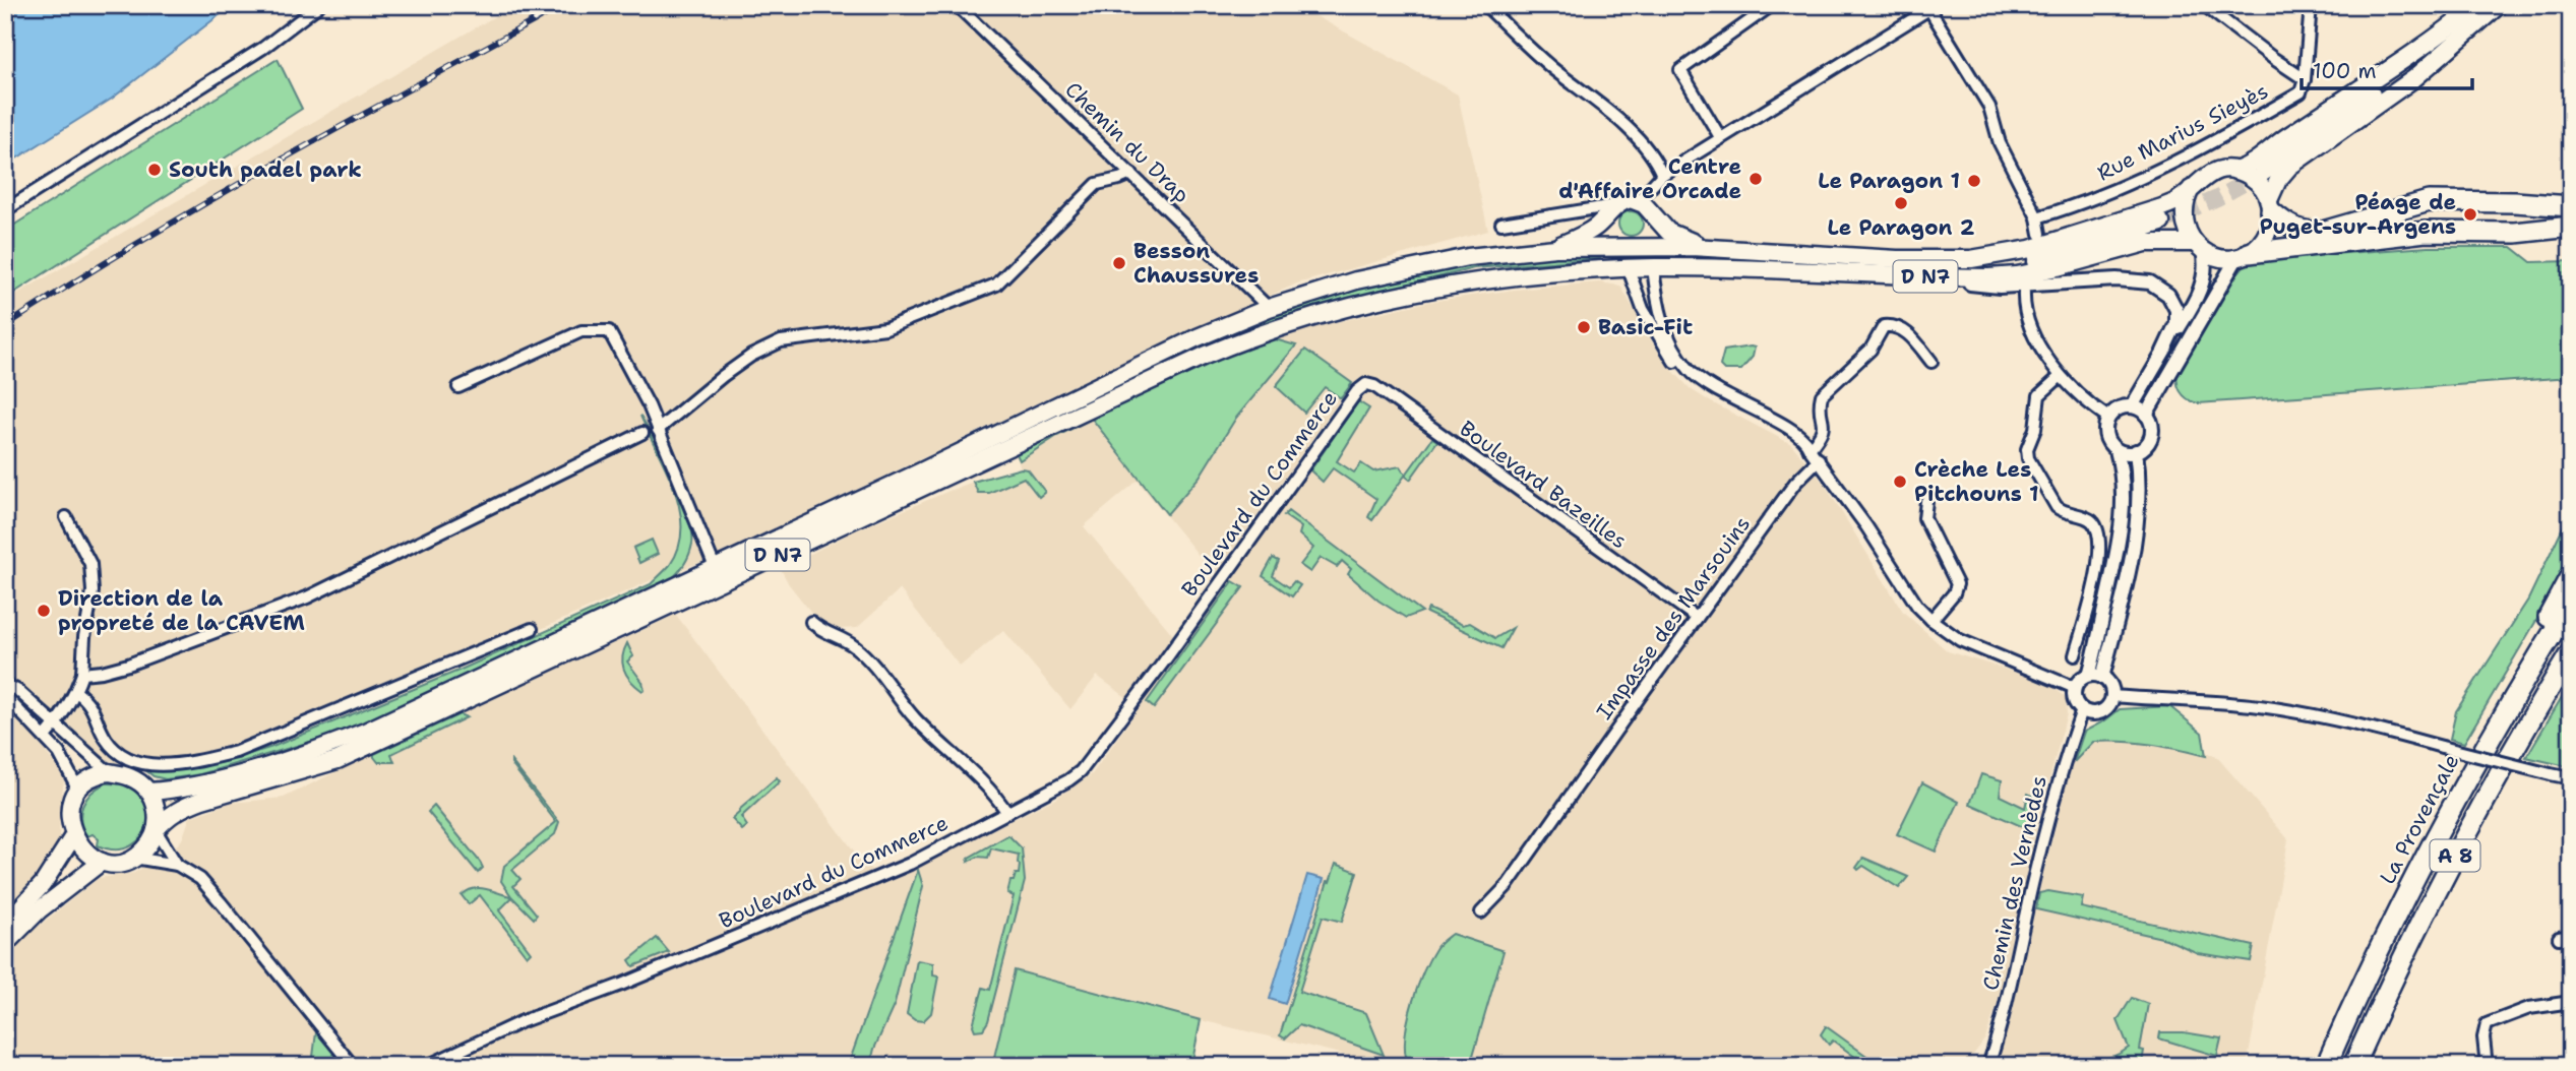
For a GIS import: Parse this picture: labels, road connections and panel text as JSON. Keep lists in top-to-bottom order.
{
  "streets": {
    "highway": ["La Provençale", "A 8"],
    "main road": ["D N7"],
    "street": [
      "Rue Marius Sieyès",
      "Chemin du Drap",
      "Boulevard Bazeilles",
      "Boulevard du Commerce",
      "Impasse des Marsouins",
      "Chemin des Vernèdes"
    ]
  },
  "crossings": [
    ["Chemin du Drap", "D N7"],
    ["Boulevard Bazeilles", "Boulevard du Commerce"],
    ["Boulevard Bazeilles", "Impasse des Marsouins"]
  ],
  "places": [
    "South padel park",
    "Centre d'Affaire Orcade",
    "Le Paragon 1",
    "Le Paragon 2",
    "Péage de Puget-sur-Argens",
    "Besson Chaussures",
    "Basic-Fit",
    "Crèche Les Pitchouns 1",
    "Direction de la propreté de la CAVEM"
  ],
  "scale_bar": "100 m"
}
